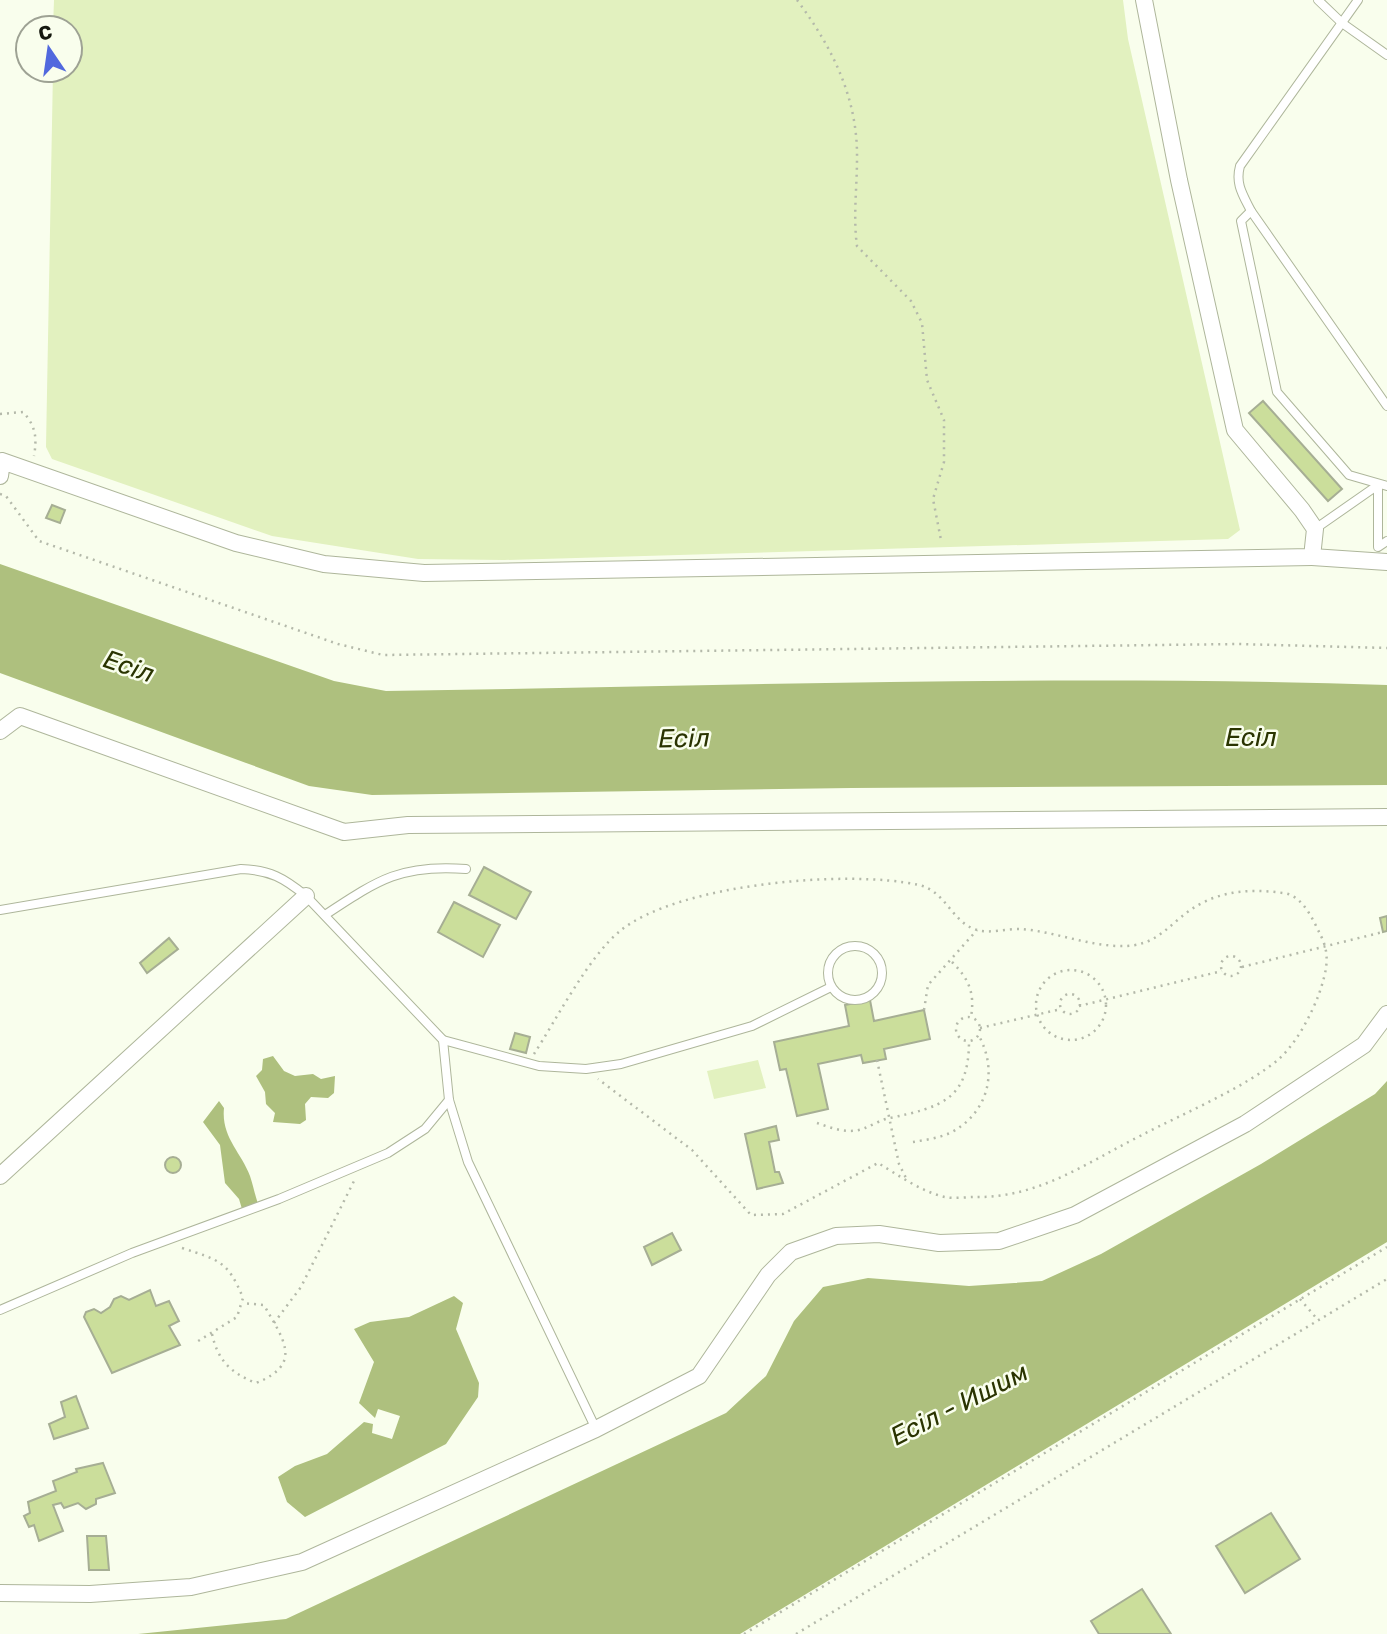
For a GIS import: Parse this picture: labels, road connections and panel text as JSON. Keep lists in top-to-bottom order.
{
  "water": ["Есіл", "Есіл - Ишим"],
  "north": "top"
}
